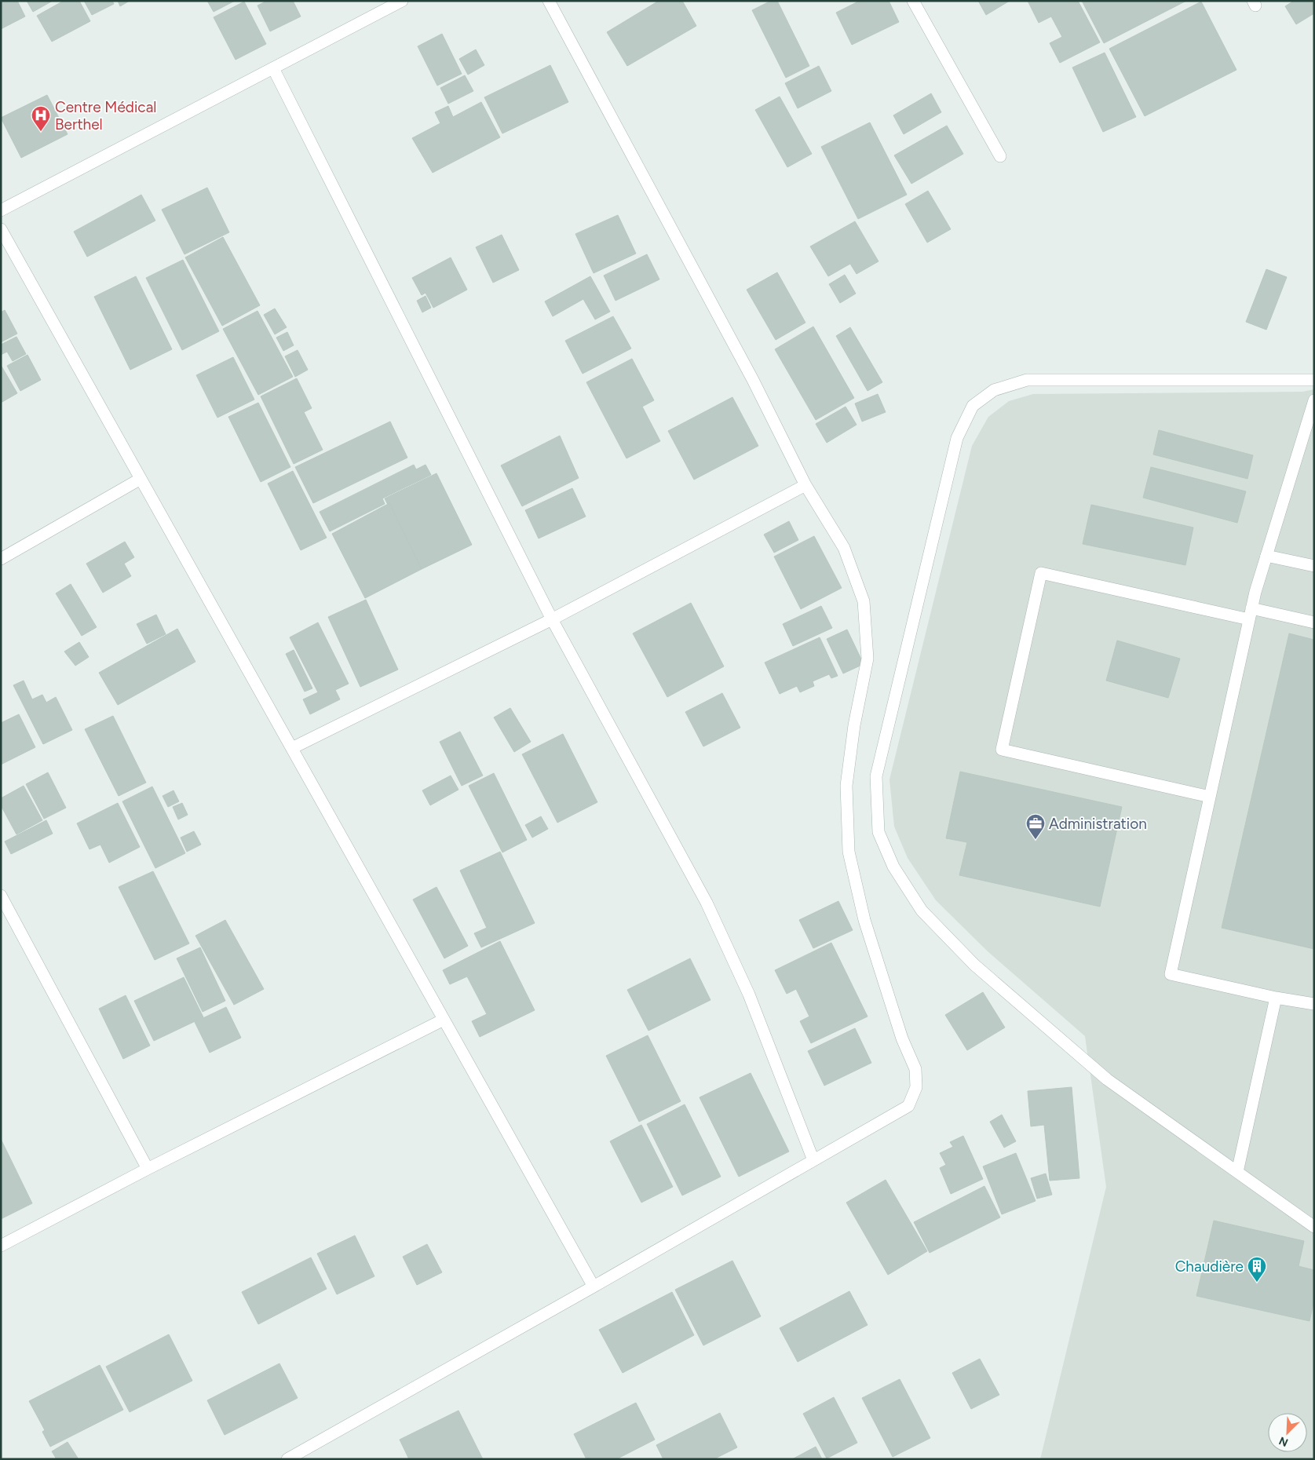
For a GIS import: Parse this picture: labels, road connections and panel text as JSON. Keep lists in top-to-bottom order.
{
  "places": {
    "hospital": ["Centre Médical Berthel"],
    "office": ["Administration"],
    "building": ["Chaudière"]
  },
  "north": "bottom left"
}
